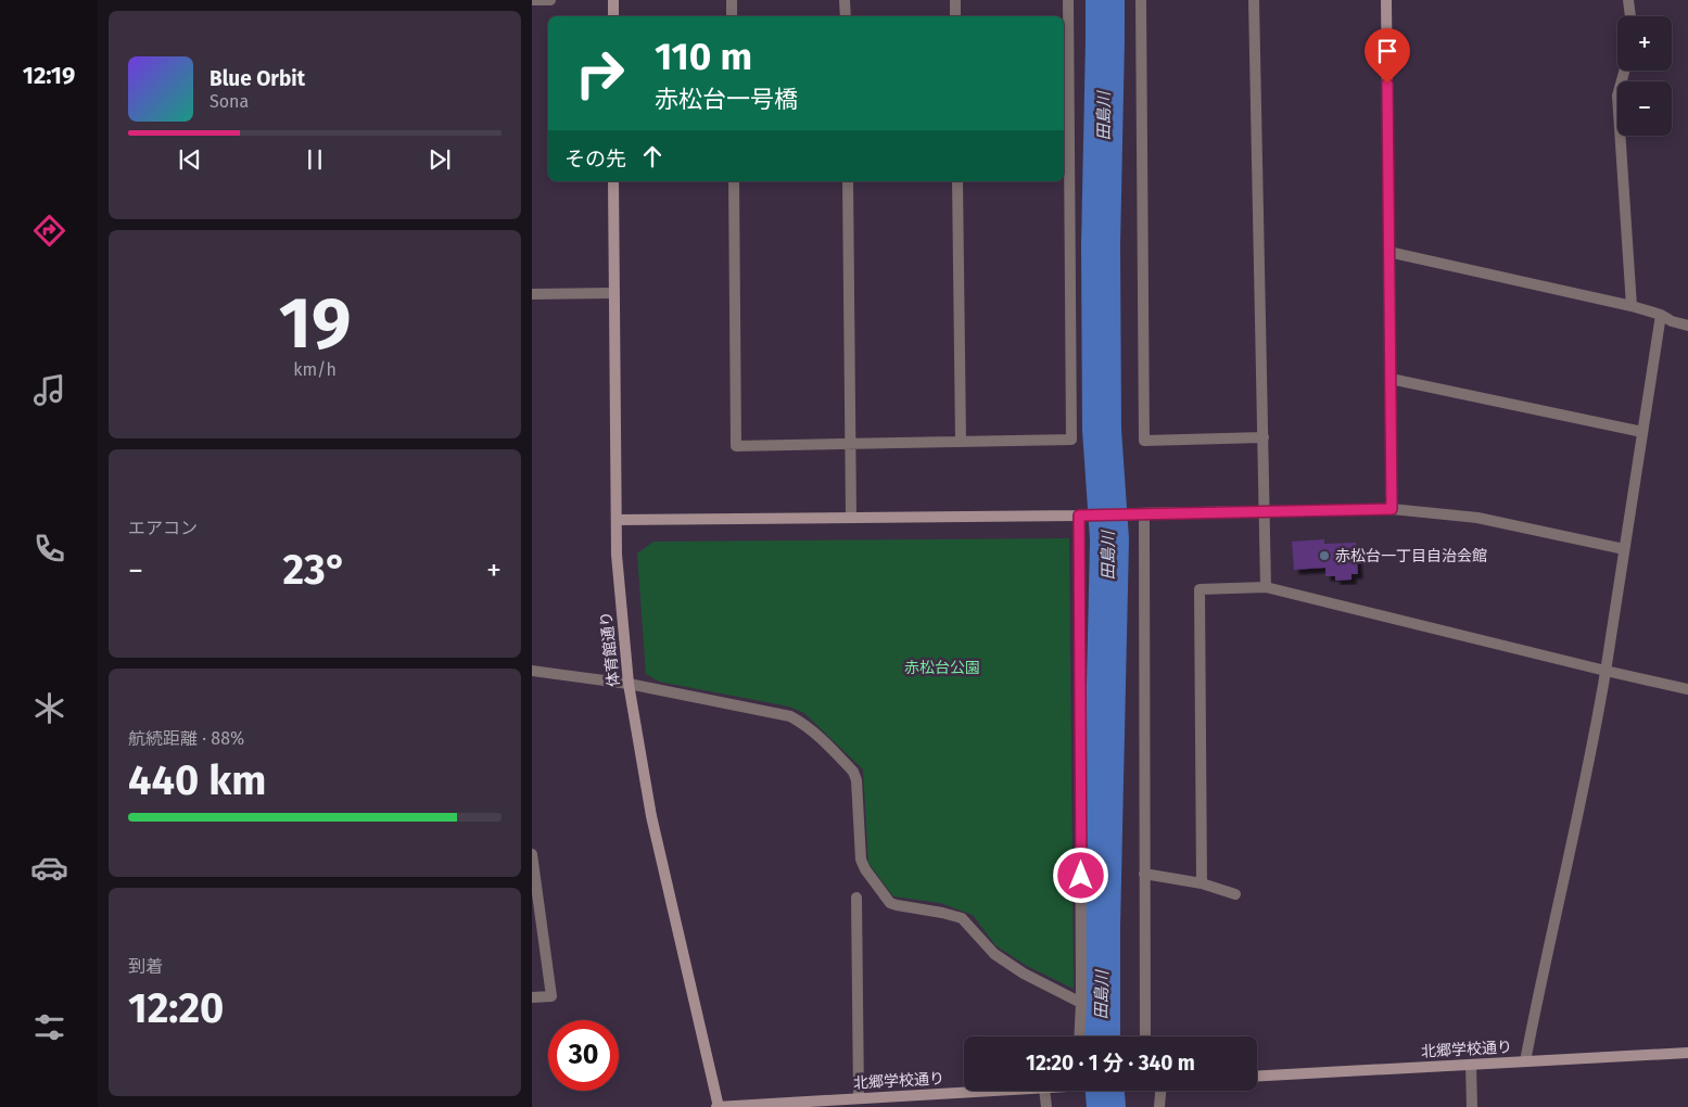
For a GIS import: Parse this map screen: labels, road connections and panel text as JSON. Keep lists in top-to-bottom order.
{
  "streets": {
    "street": ["体育館通り", "北郷学校通り"]
  },
  "crossings": [
    ["体育館通り", "北郷学校通り"]
  ],
  "water": ["田島川"],
  "parks": ["赤松台公園"],
  "places": ["赤松台一丁目自治会館"],
  "page": {
    "tabs": "12:19",
    "map_buttons": ["+", "−"],
    "turn": ["110 m", "赤松台一号橋"],
    "song": ["Blue Orbit", "Sona"],
    "then": "その先",
    "tile": [
      ["19", "km/h"],
      "エアコン",
      ["航続距離 · 88%", "440 km"],
      ["到着", "12:20"]
    ],
    "heat": ["−", "23°", "+"],
    "limit": "30",
    "trip": "12:20 · 1 分 · 340 m"
  }
}
